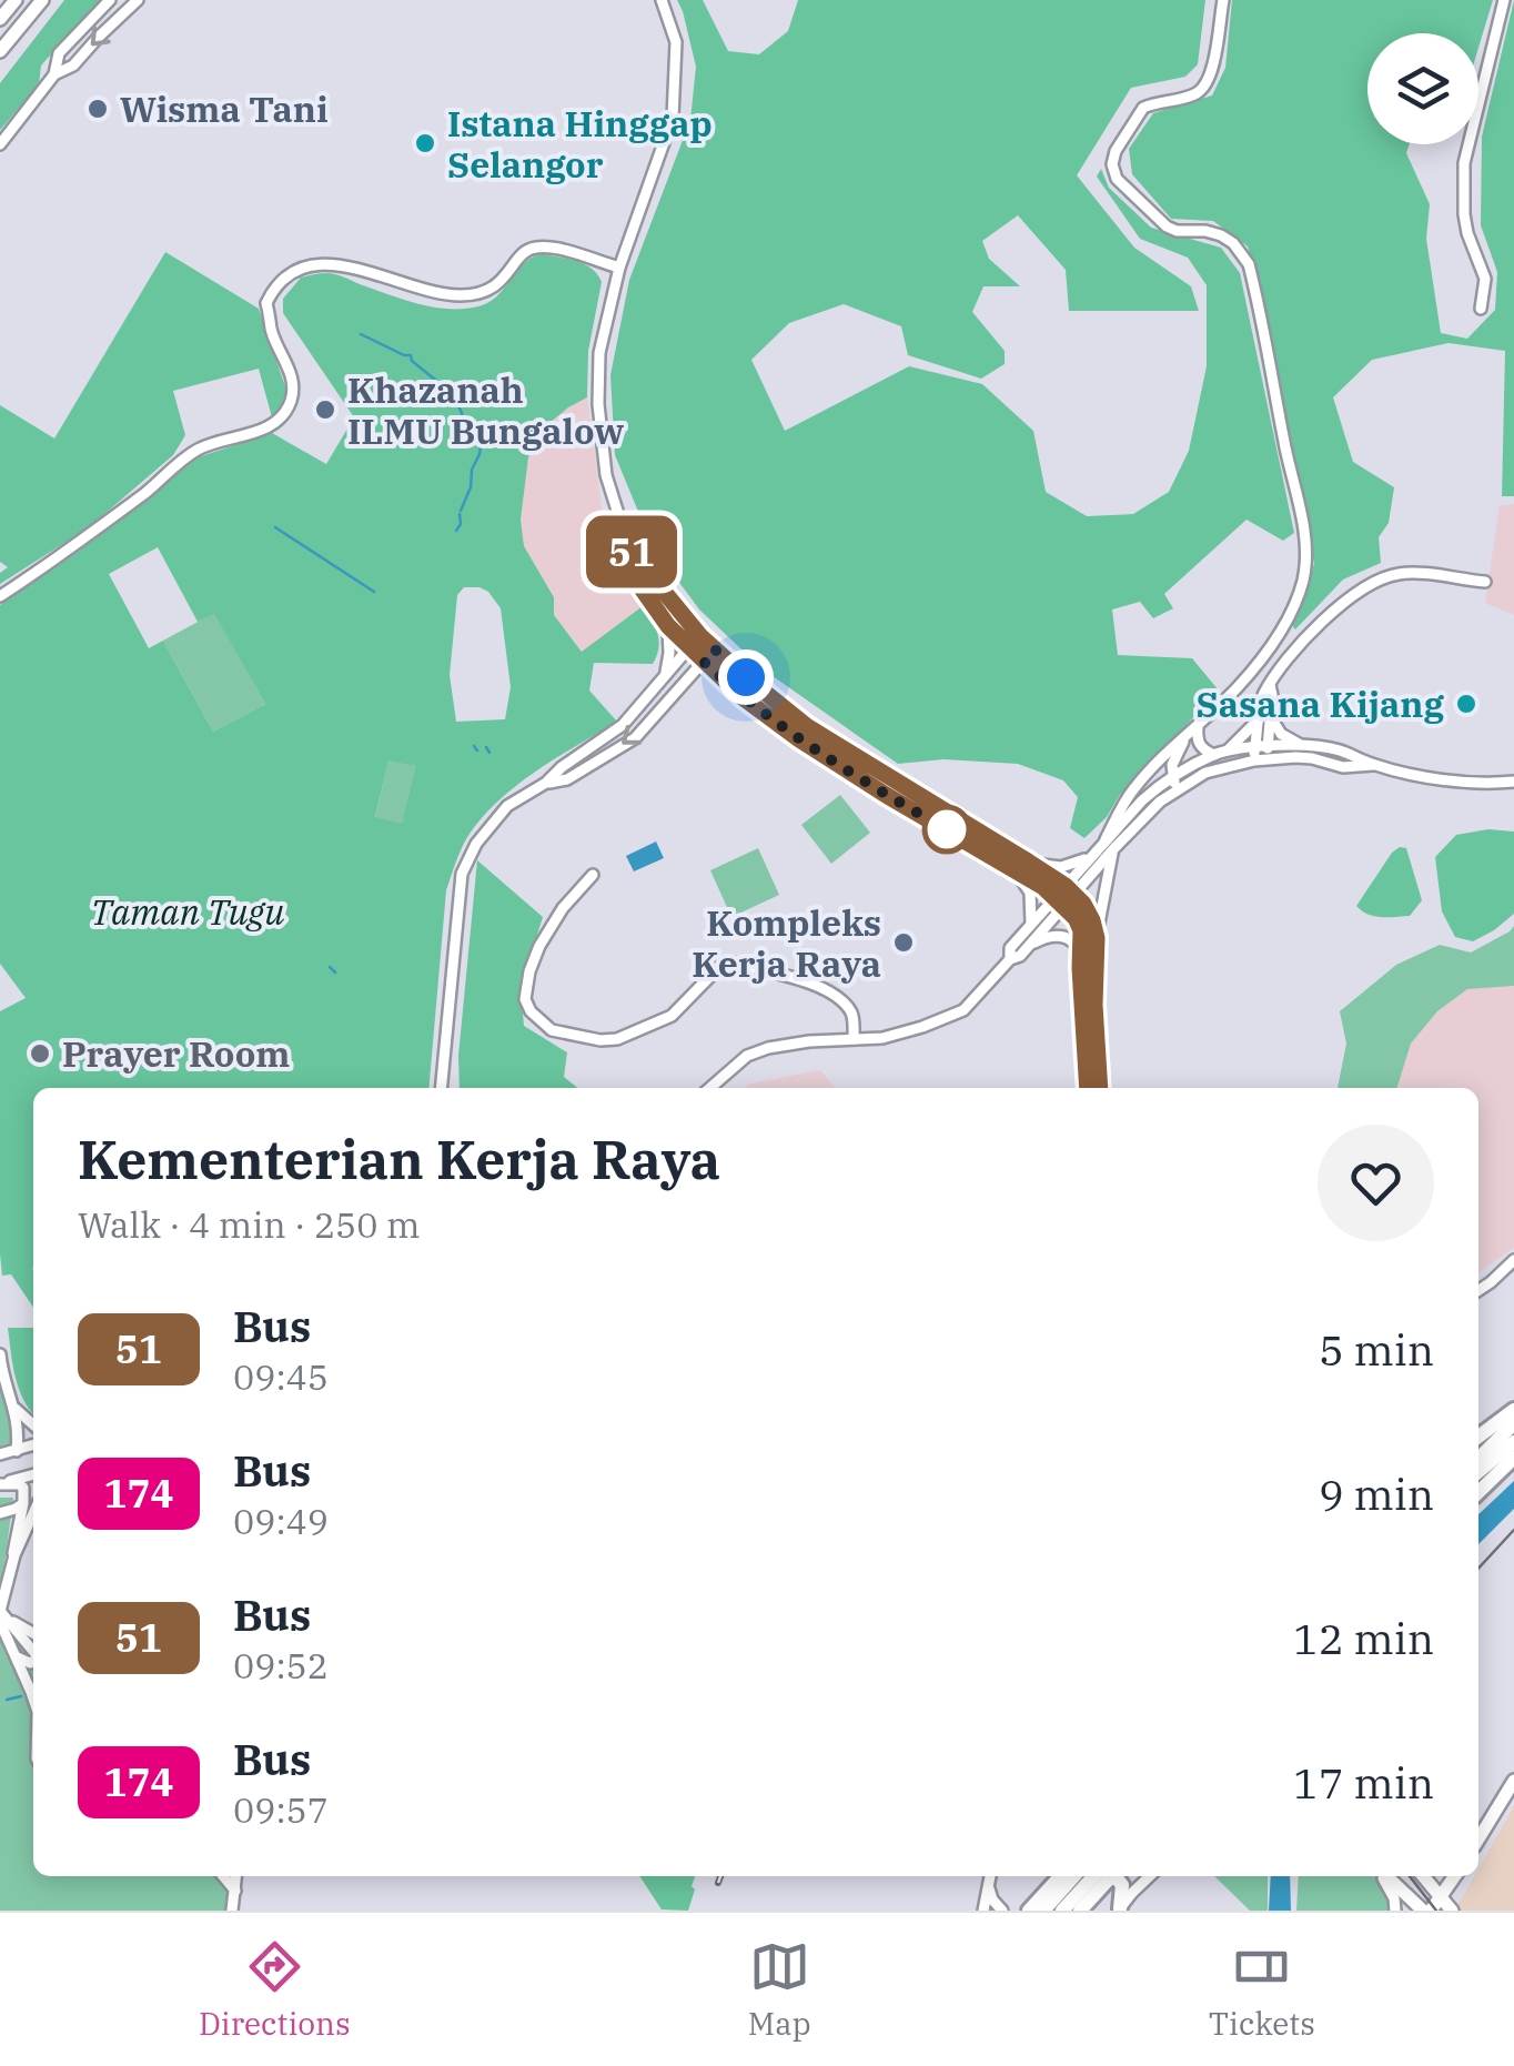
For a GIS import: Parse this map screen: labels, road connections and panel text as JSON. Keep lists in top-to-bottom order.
{
  "parks": ["Taman Tugu"],
  "places": [
    "Wisma Tani",
    "Istana Hinggap Selangor",
    "Khazanah ILMU Bungalow",
    "Sasana Kijang",
    "Kompleks Kerja Raya",
    "Prayer Room"
  ],
  "lines": ["bus line 51"],
  "page": {
    "on_map": "51",
    "heading": ["Kementerian Kerja Raya", "Walk · 4 min · 250 m"],
    "list": [
      {
        "mark": "51",
        "name": "Bus",
        "note": "09:45",
        "value": "5 min"
      },
      {
        "mark": "174",
        "name": "Bus",
        "note": "09:49",
        "value": "9 min"
      },
      {
        "mark": "51",
        "name": "Bus",
        "note": "09:52",
        "value": "12 min"
      },
      {
        "mark": "174",
        "name": "Bus",
        "note": "09:57",
        "value": "17 min"
      }
    ],
    "tabs": ["Directions", "Map", "Tickets"]
  }
}
